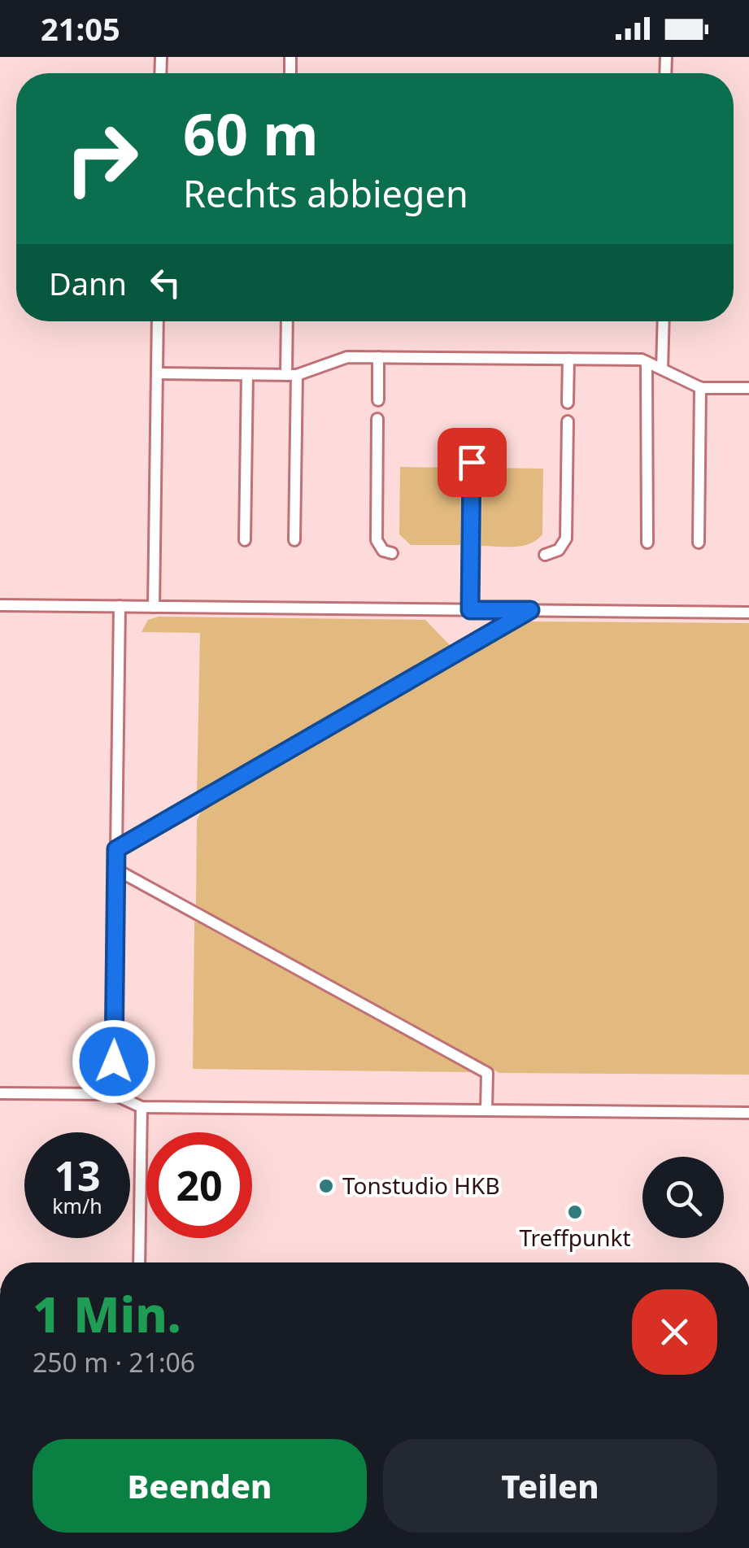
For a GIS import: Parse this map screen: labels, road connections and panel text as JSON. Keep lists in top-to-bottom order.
{
  "places": ["Tonstudio HKB", "Treffpunkt"],
  "page": {
    "status": "21:05",
    "turn": ["60 m", "Rechts abbiegen"],
    "then": "Dann",
    "speed": "13 km/h",
    "limit": "20",
    "heading": ["1 Min.", "250 m · 21:06"],
    "buttons": ["Beenden", "Teilen"]
  }
}
